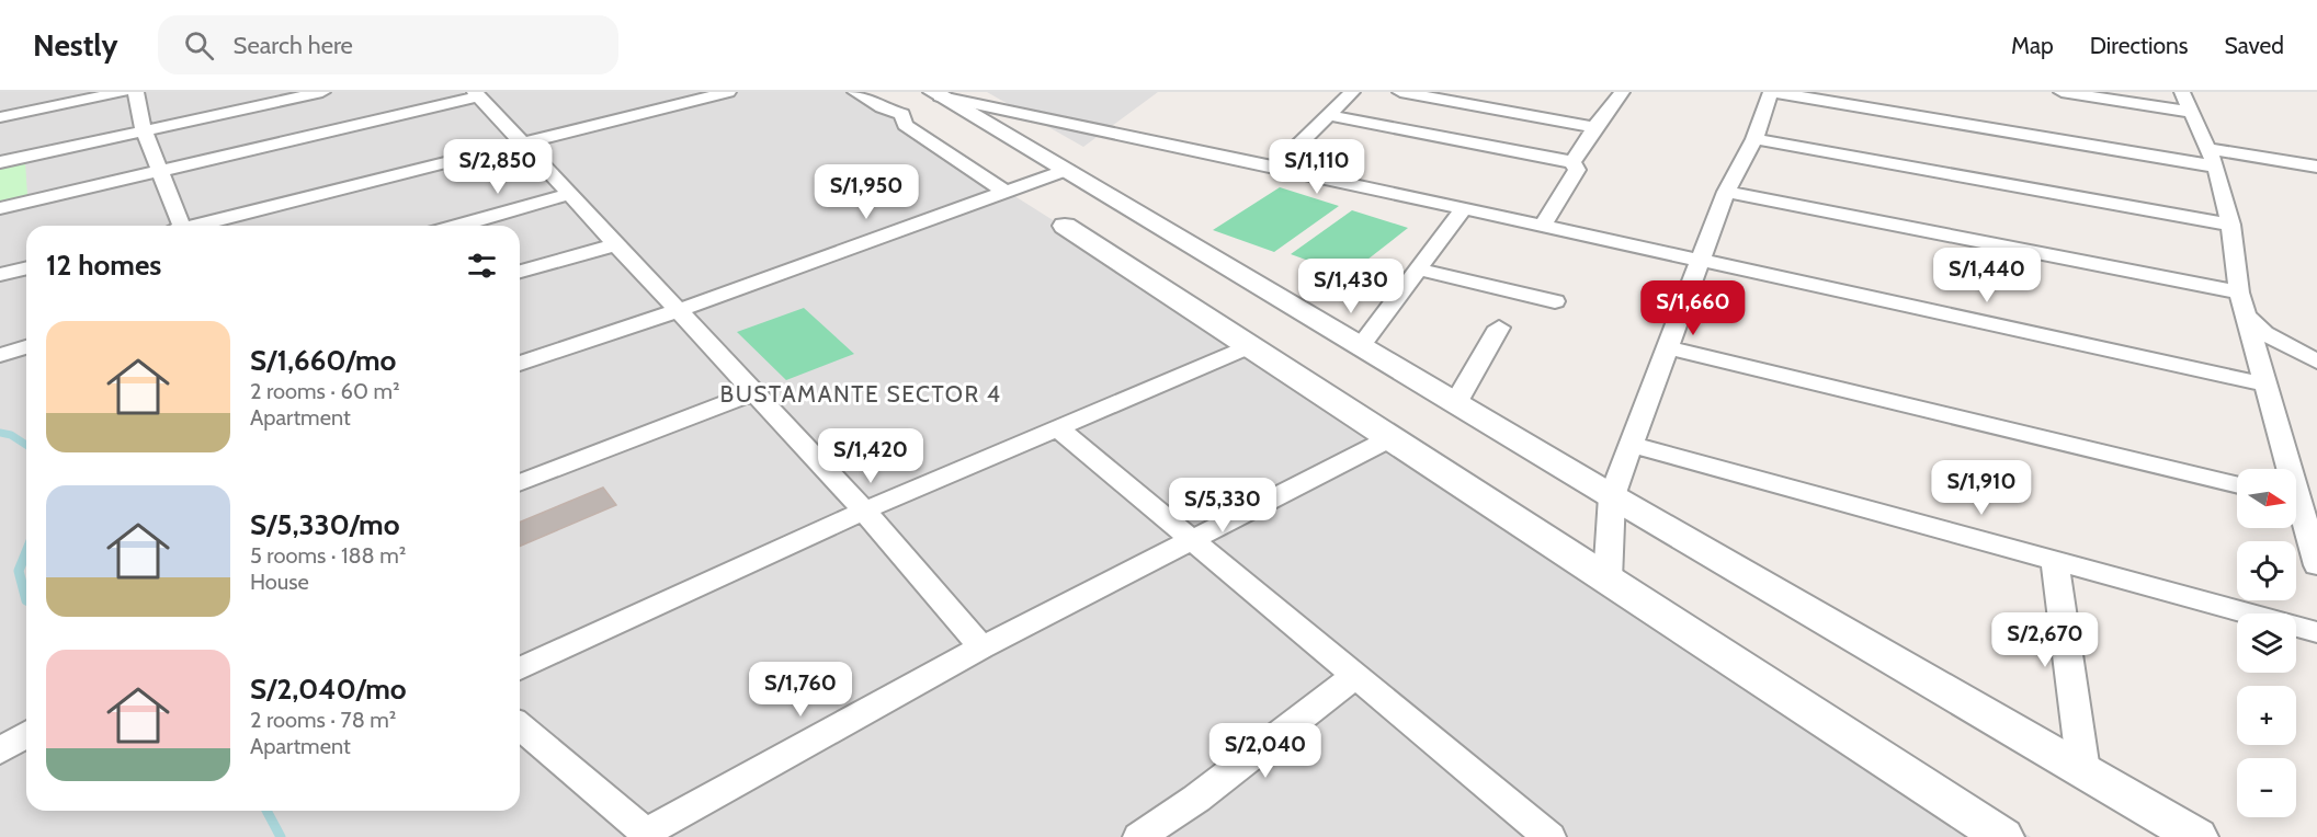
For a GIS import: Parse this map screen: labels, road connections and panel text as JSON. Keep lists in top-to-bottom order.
{
  "districts": ["BUSTAMANTE SECTOR 4"],
  "north": "right",
  "page": {
    "header": "Nestly",
    "search": "Search here",
    "nav": ["Map", "Directions", "Saved"],
    "price": [
      "S/2,850",
      "S/1,110",
      "S/1,950",
      "S/1,440",
      "S/1,430",
      "S/1,660",
      "S/1,420",
      "S/1,910",
      "S/5,330",
      "S/2,670",
      "S/1,760",
      "S/2,040"
    ],
    "heading": "12 homes",
    "list": [
      {
        "name": "S/1,660/mo",
        "note": "2 rooms · 60 m² · Apartment"
      },
      {
        "name": "S/5,330/mo",
        "note": "5 rooms · 188 m² · House"
      },
      {
        "name": "S/2,040/mo",
        "note": "2 rooms · 78 m² · Apartment"
      }
    ],
    "map_buttons": ["+", "−"]
  }
}
